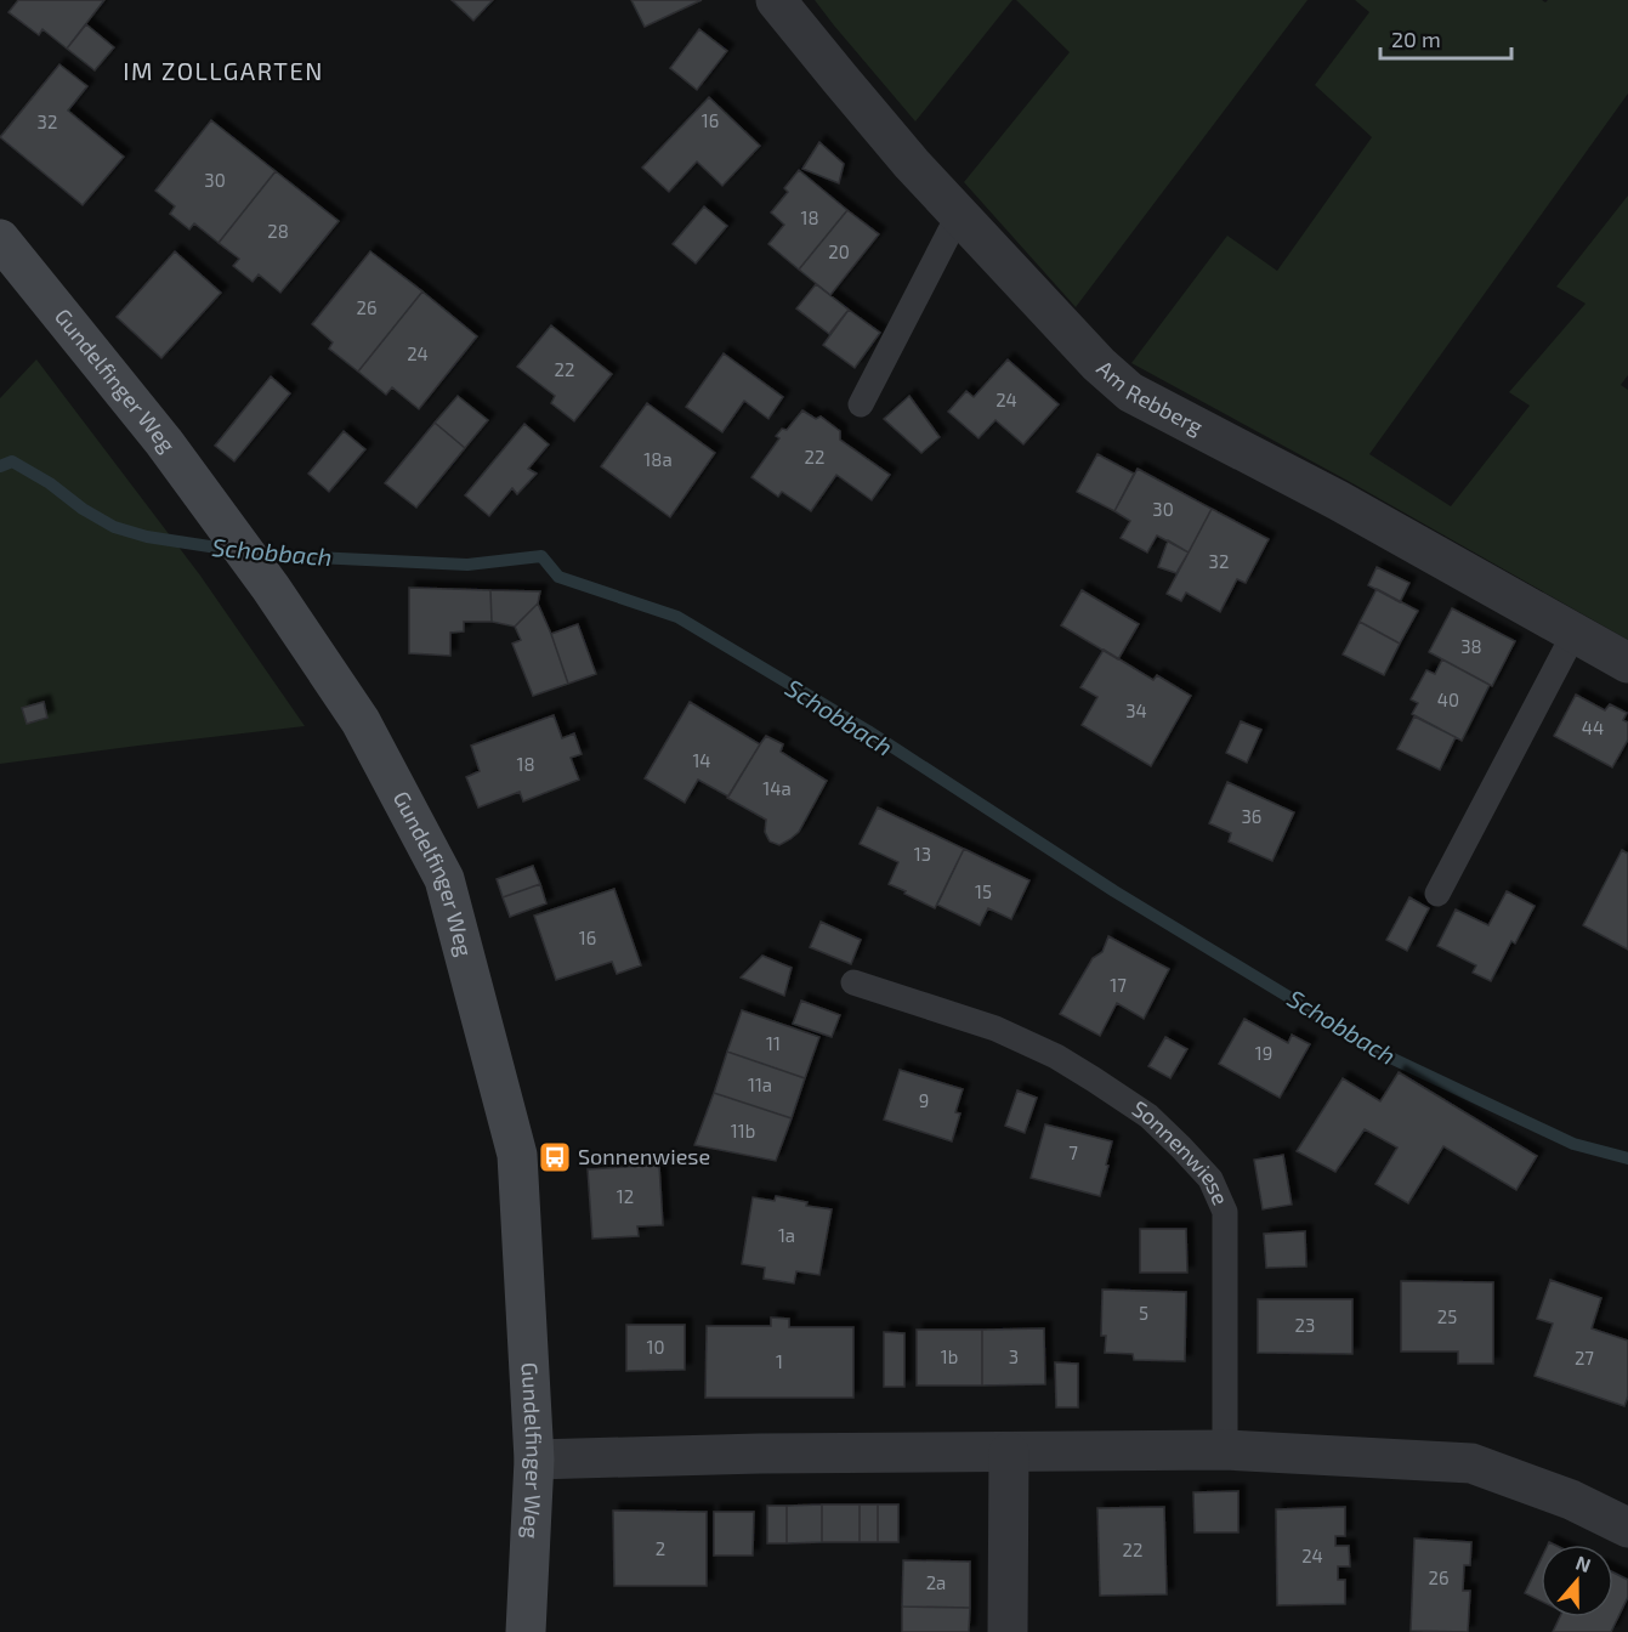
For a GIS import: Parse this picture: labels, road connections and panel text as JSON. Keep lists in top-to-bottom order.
{
  "streets": {
    "street": ["Gundelfinger Weg", "Am Rebberg"],
    "lane": ["Sonnenwiese"]
  },
  "districts": ["IM ZOLLGARTEN"],
  "water": ["Schobbach"],
  "places": {
    "bus stop": ["Sonnenwiese"]
  },
  "house_numbers": [
    "16",
    "32",
    "30",
    "18",
    "28",
    "20",
    "26",
    "24",
    "22",
    "24",
    "22",
    "18a",
    "30",
    "32",
    "38",
    "40",
    "34",
    "44",
    "14",
    "18",
    "14a",
    "36",
    "13",
    "15",
    "16",
    "17",
    "11",
    "19",
    "11a",
    "9",
    "11b",
    "7",
    "12",
    "1a",
    "5",
    "25",
    "23",
    "10",
    "1b",
    "3",
    "27",
    "1",
    "2",
    "22",
    "24",
    "26",
    "2a"
  ],
  "scale_bar": "20 m",
  "north": "top"
}
